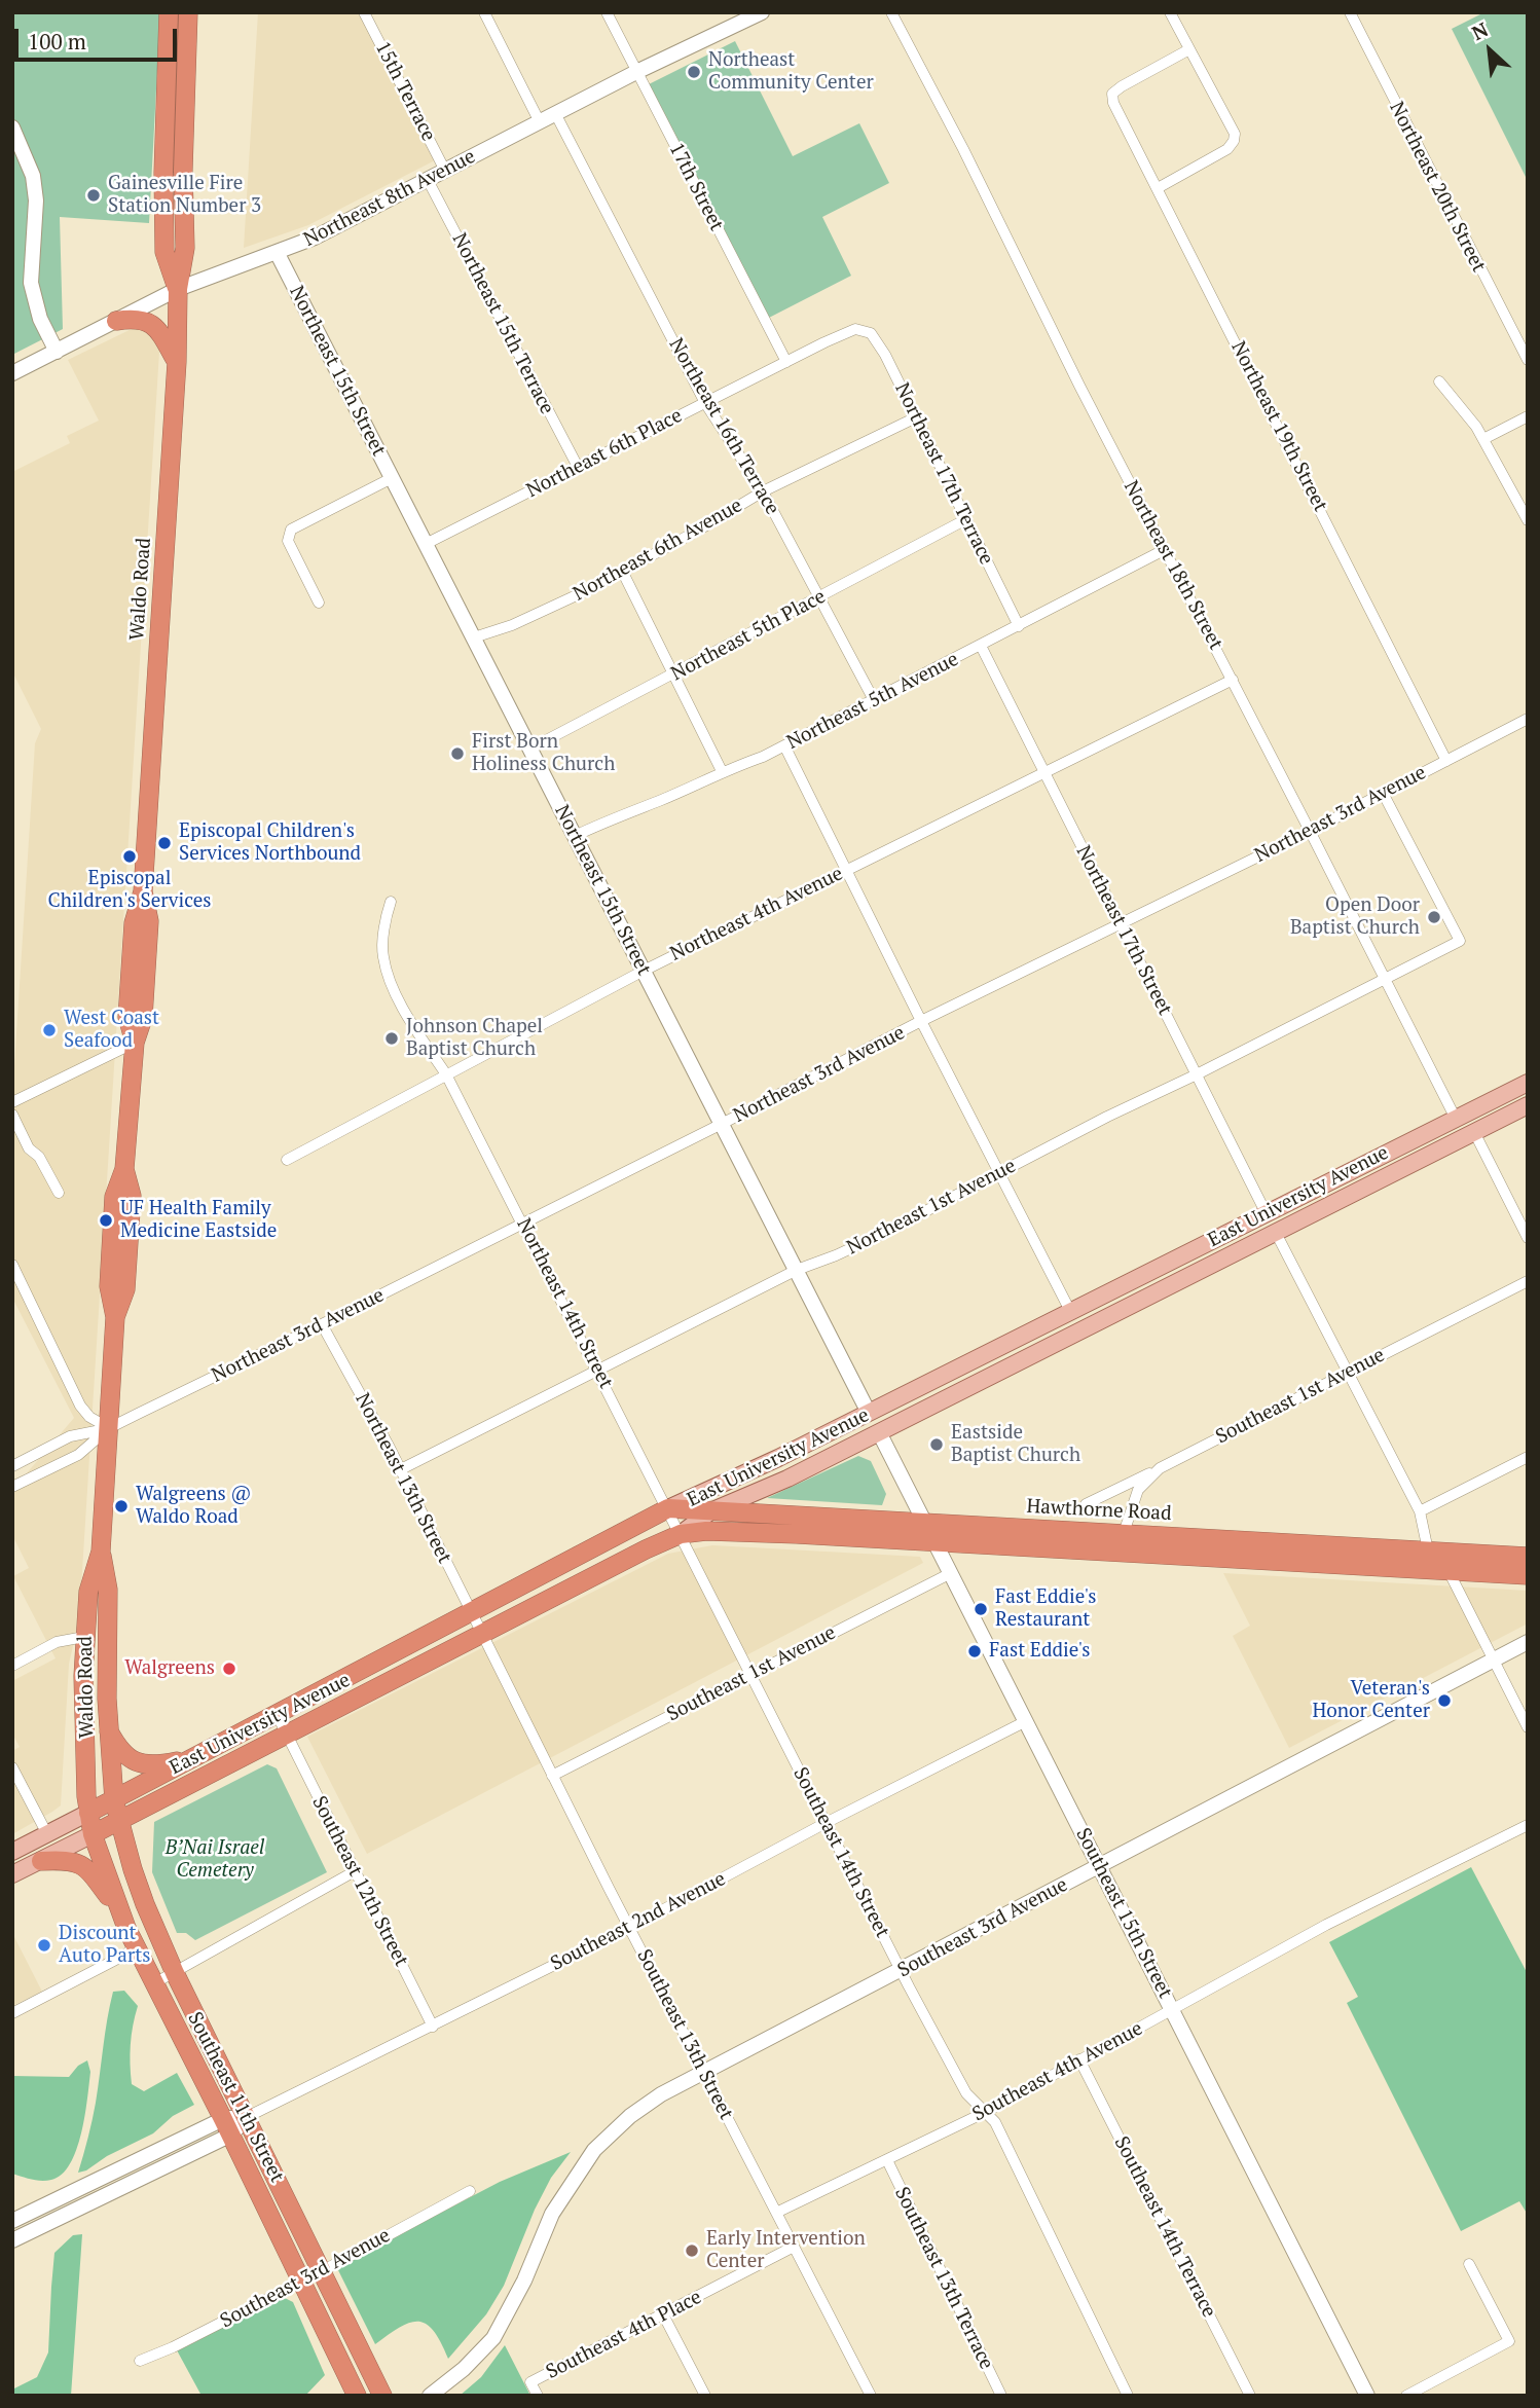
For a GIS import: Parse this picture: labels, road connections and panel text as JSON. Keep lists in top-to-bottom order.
{
  "streets": {
    "highway": [
      "Waldo Road",
      "East University Avenue",
      "Hawthorne Road",
      "Southeast 11th Street"
    ],
    "street": [
      "15th Terrace",
      "17th Street",
      "Northeast 20th Street",
      "Northeast 8th Avenue",
      "Northeast 15th Terrace",
      "Northeast 15th Street",
      "Northeast 16th Terrace",
      "Northeast 19th Street",
      "Northeast 6th Place",
      "Northeast 17th Terrace",
      "Northeast 6th Avenue",
      "Northeast 18th Street",
      "Northeast 5th Place",
      "Northeast 5th Avenue",
      "Northeast 3rd Avenue",
      "Northeast 4th Avenue",
      "Northeast 17th Street",
      "Northeast 1st Avenue",
      "Northeast 14th Street",
      "Southeast 1st Avenue",
      "Northeast 13th Street",
      "Southeast 14th Street",
      "Southeast 12th Street",
      "Southeast 15th Street",
      "Southeast 2nd Avenue",
      "Southeast 3rd Avenue",
      "Southeast 13th Street",
      "Southeast 4th Avenue",
      "Southeast 14th Terrace",
      "Southeast 13th Terrace",
      "Southeast 4th Place"
    ]
  },
  "crossings": [
    ["15th Terrace", "Northeast 8th Avenue"],
    ["17th Street", "Northeast 8th Avenue"],
    ["17th Street", "Northeast 6th Place"],
    ["Northeast 8th Avenue", "Northeast 15th Terrace"],
    ["Northeast 8th Avenue", "Northeast 15th Street"],
    ["Northeast 8th Avenue", "Northeast 16th Terrace"],
    ["Northeast 8th Avenue", "Waldo Road"],
    ["Northeast 15th Terrace", "Northeast 6th Place"],
    ["Northeast 15th Street", "Northeast 6th Place"],
    ["Northeast 15th Street", "Northeast 6th Avenue"],
    ["Northeast 15th Street", "Northeast 5th Place"],
    ["Northeast 15th Street", "Northeast 5th Avenue"],
    ["Northeast 15th Street", "Northeast 3rd Avenue"],
    ["Northeast 15th Street", "Northeast 4th Avenue"],
    ["Northeast 15th Street", "East University Avenue"],
    ["Northeast 15th Street", "Northeast 1st Avenue"],
    ["Northeast 16th Terrace", "Northeast 6th Place"],
    ["Northeast 16th Terrace", "Northeast 6th Avenue"],
    ["Northeast 16th Terrace", "Northeast 5th Place"],
    ["Northeast 16th Terrace", "Northeast 5th Avenue"],
    ["Northeast 19th Street", "Northeast 3rd Avenue"],
    ["Northeast 6th Place", "Northeast 17th Terrace"],
    ["Northeast 17th Terrace", "Northeast 6th Avenue"],
    ["Northeast 17th Terrace", "Northeast 5th Place"],
    ["Northeast 17th Terrace", "Northeast 5th Avenue"],
    ["Northeast 18th Street", "Northeast 5th Avenue"],
    ["Northeast 18th Street", "Northeast 3rd Avenue"],
    ["Northeast 18th Street", "Northeast 4th Avenue"],
    ["Northeast 18th Street", "East University Avenue"],
    ["Northeast 18th Street", "Northeast 1st Avenue"],
    ["Waldo Road", "Northeast 3rd Avenue"],
    ["Waldo Road", "East University Avenue"],
    ["Waldo Road", "Southeast 11th Street"],
    ["Northeast 5th Avenue", "Northeast 17th Street"],
    ["Northeast 3rd Avenue", "Northeast 17th Street"],
    ["Northeast 3rd Avenue", "Northeast 1st Avenue"],
    ["Northeast 3rd Avenue", "Northeast 14th Street"],
    ["Northeast 3rd Avenue", "Northeast 13th Street"],
    ["Northeast 4th Avenue", "Northeast 17th Street"],
    ["Northeast 4th Avenue", "Northeast 14th Street"],
    ["Northeast 17th Street", "East University Avenue"],
    ["Northeast 17th Street", "Northeast 1st Avenue"],
    ["East University Avenue", "Northeast 14th Street"],
    ["East University Avenue", "Northeast 13th Street"],
    ["East University Avenue", "Hawthorne Road"],
    ["East University Avenue", "Southeast 14th Street"],
    ["East University Avenue", "Southeast 12th Street"],
    ["East University Avenue", "Southeast 15th Street"],
    ["East University Avenue", "Southeast 13th Street"],
    ["East University Avenue", "Southeast 11th Street"],
    ["Northeast 1st Avenue", "Northeast 14th Street"],
    ["Northeast 1st Avenue", "Northeast 13th Street"],
    ["Northeast 14th Street", "Hawthorne Road"],
    ["Northeast 14th Street", "Southeast 14th Street"],
    ["Southeast 1st Avenue", "Hawthorne Road"],
    ["Southeast 1st Avenue", "Southeast 14th Street"],
    ["Southeast 1st Avenue", "Southeast 15th Street"],
    ["Southeast 1st Avenue", "Southeast 13th Street"],
    ["Northeast 13th Street", "Southeast 13th Street"],
    ["Hawthorne Road", "Southeast 14th Street"],
    ["Hawthorne Road", "Southeast 15th Street"],
    ["Southeast 14th Street", "Southeast 2nd Avenue"],
    ["Southeast 14th Street", "Southeast 3rd Avenue"],
    ["Southeast 14th Street", "Southeast 4th Avenue"],
    ["Southeast 12th Street", "Southeast 2nd Avenue"],
    ["Southeast 15th Street", "Southeast 2nd Avenue"],
    ["Southeast 15th Street", "Southeast 3rd Avenue"],
    ["Southeast 15th Street", "Southeast 4th Avenue"],
    ["Southeast 2nd Avenue", "Southeast 13th Street"],
    ["Southeast 2nd Avenue", "Southeast 11th Street"],
    ["Southeast 3rd Avenue", "Southeast 13th Street"],
    ["Southeast 3rd Avenue", "Southeast 11th Street"],
    ["Southeast 13th Street", "Southeast 4th Avenue"],
    ["Southeast 13th Street", "Southeast 4th Place"],
    ["Southeast 4th Avenue", "Southeast 14th Terrace"],
    ["Southeast 4th Avenue", "Southeast 13th Terrace"]
  ],
  "parks": ["B’Nai Israel Cemetery"],
  "places": [
    "Northeast Community Center",
    "Gainesville Fire Station Number 3",
    "First Born Holiness Church",
    "Episcopal Children's Services Northbound",
    "Episcopal Children's Services",
    "Open Door Baptist Church",
    "West Coast Seafood",
    "Johnson Chapel Baptist Church",
    "UF Health Family Medicine Eastside",
    "Eastside Baptist Church",
    "Walgreens @ Waldo Road",
    "Fast Eddie's Restaurant",
    "Fast Eddie's",
    "Walgreens",
    "Veteran's Honor Center",
    "Discount Auto Parts",
    "Early Intervention Center"
  ],
  "scale_bar": "100 m",
  "north": "top left"
}
